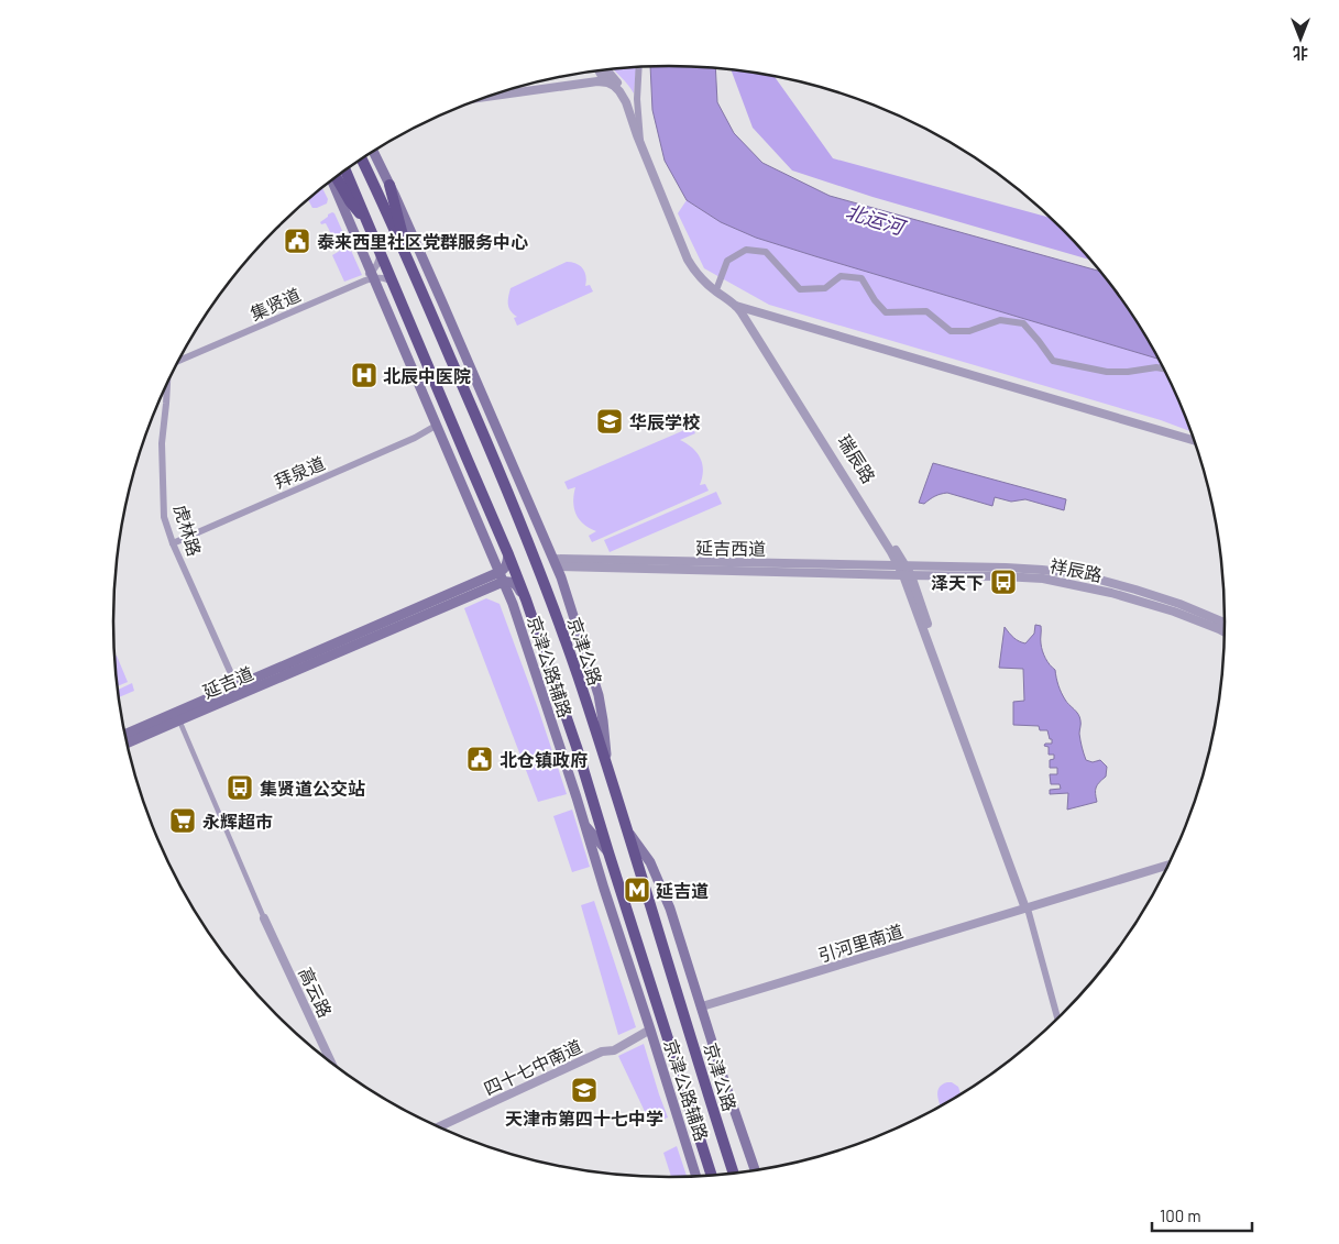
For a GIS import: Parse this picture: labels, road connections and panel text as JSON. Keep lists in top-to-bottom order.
{
  "streets": {
    "highway": ["京津公路"],
    "main road": ["京津公路辅路", "延吉道"],
    "street": [
      "集贤道",
      "瑞辰路",
      "拜泉道",
      "虎林路",
      "延吉西道",
      "祥辰路",
      "引河里南道",
      "高云路",
      "四十七中南道"
    ]
  },
  "crossings": [
    ["集贤道", "京津公路辅路"],
    ["瑞辰路", "延吉西道"],
    ["瑞辰路", "祥辰路"],
    ["瑞辰路", "引河里南道"],
    ["拜泉道", "虎林路"],
    ["拜泉道", "京津公路辅路"],
    ["虎林路", "延吉道"],
    ["延吉西道", "祥辰路"],
    ["延吉西道", "京津公路辅路"],
    ["京津公路", "京津公路辅路"],
    ["京津公路辅路", "延吉道"],
    ["京津公路辅路", "四十七中南道"]
  ],
  "water": ["北运河"],
  "places": {
    "public building": ["泰来西里社区党群服务中心", "北仓镇政府"],
    "hospital": ["北辰中医院"],
    "school or university": ["华辰学校", "天津市第四十七中学"],
    "bus stop": ["泽天下", "集贤道公交站"],
    "supermarket": ["永辉超市"],
    "metro station": ["延吉道"]
  },
  "scale_bar": "100 m",
  "north": "bottom"
}
